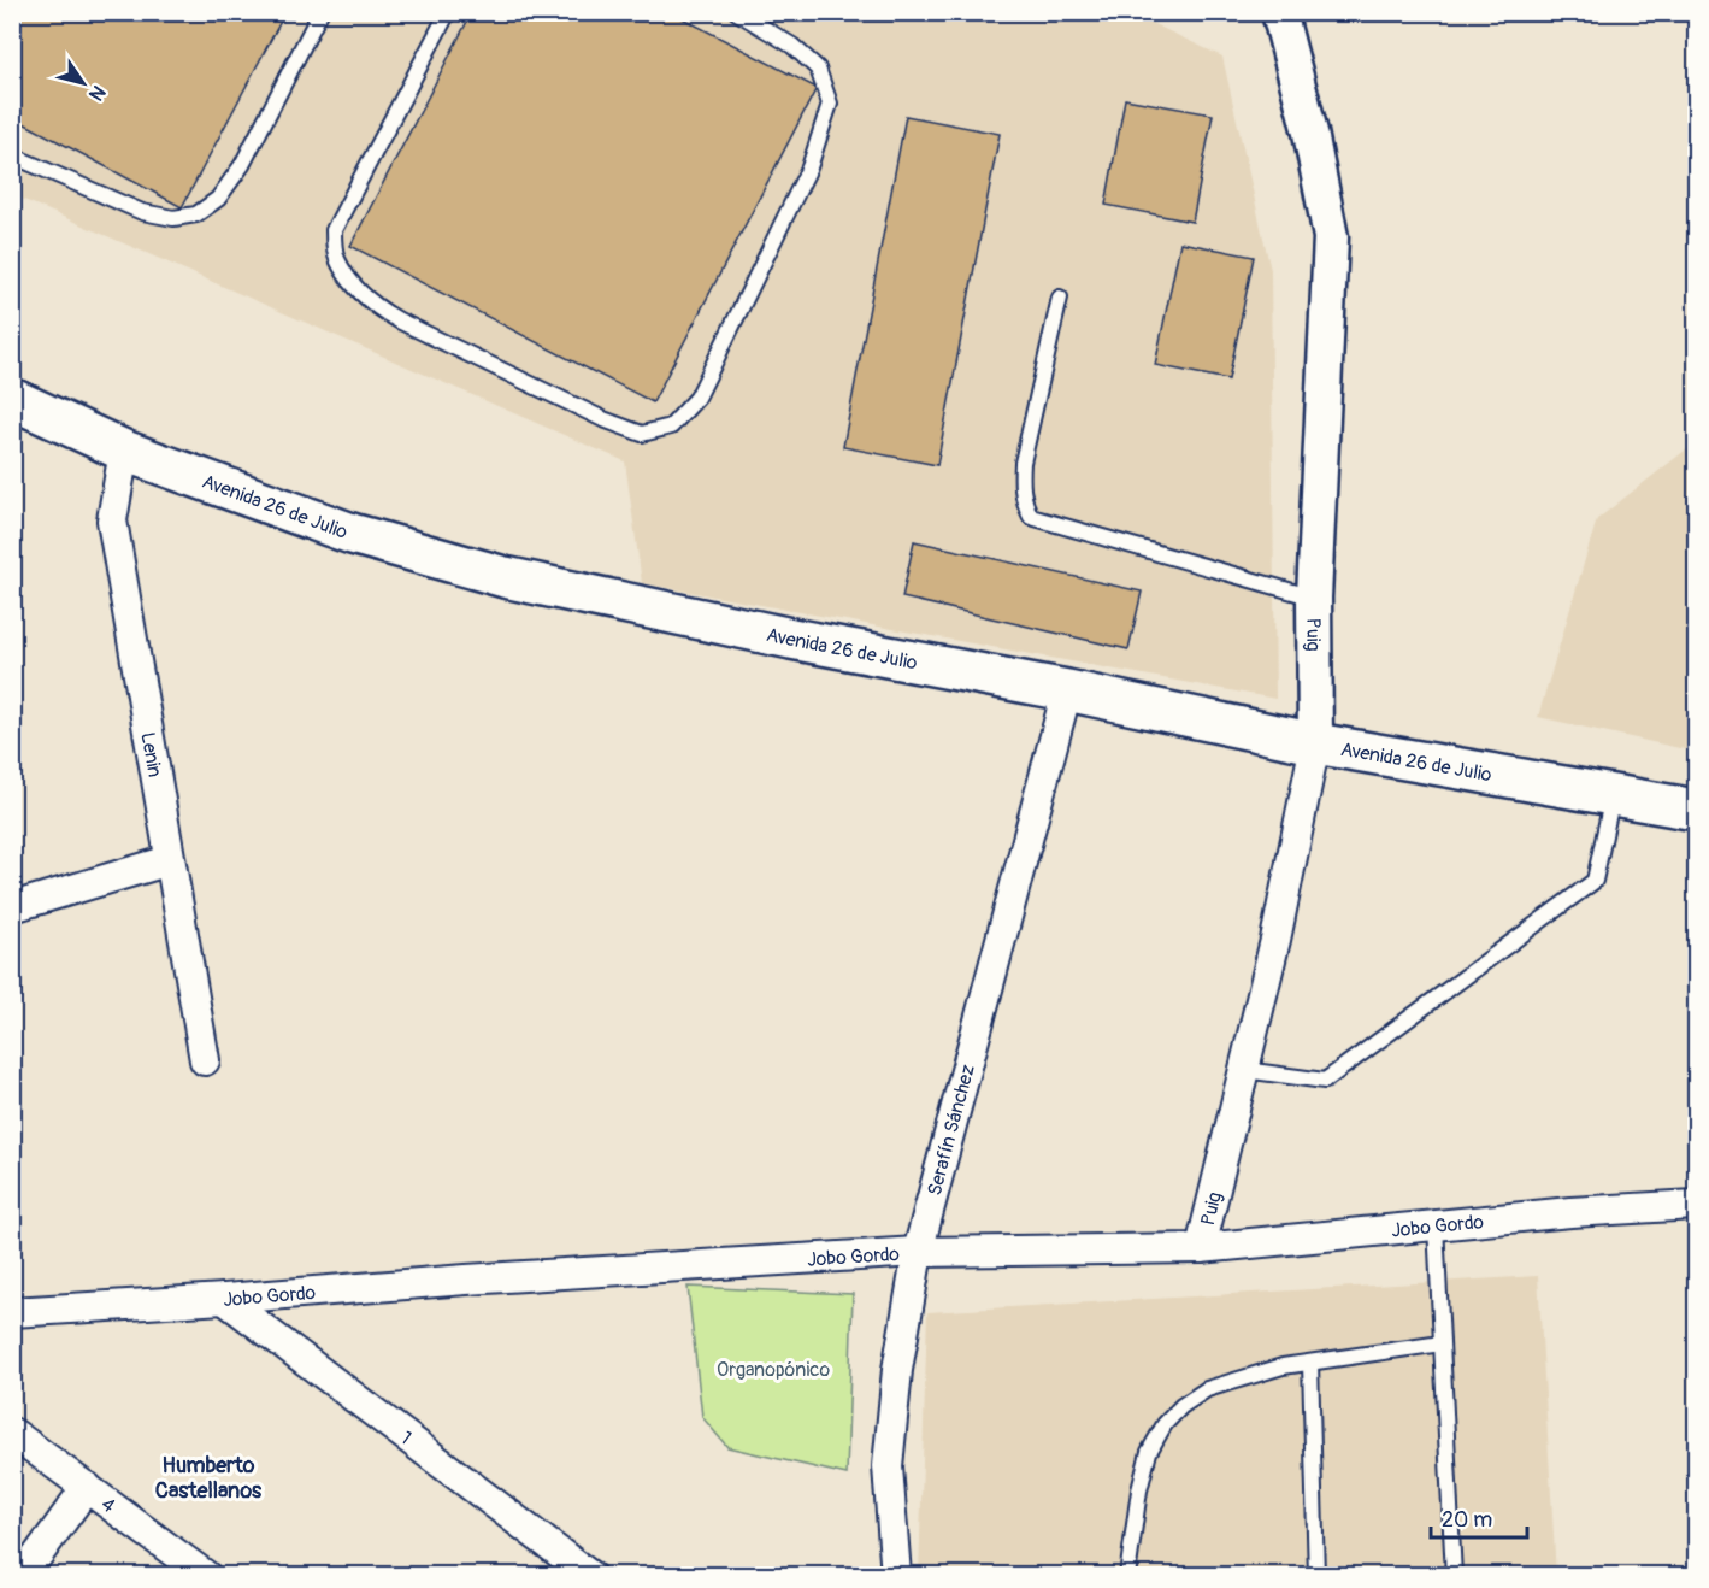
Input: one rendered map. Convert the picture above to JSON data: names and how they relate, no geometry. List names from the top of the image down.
{
  "streets": {
    "main road": ["Avenida 26 de Julio"],
    "street": [
      "Puig",
      "Lenin",
      "Serafín Sánchez",
      "Jobo Gordo",
      "1",
      "4"
    ]
  },
  "crossings": [
    ["Avenida 26 de Julio", "Puig"],
    ["Avenida 26 de Julio", "Lenin"],
    ["Avenida 26 de Julio", "Serafín Sánchez"],
    ["Puig", "Jobo Gordo"],
    ["Serafín Sánchez", "Jobo Gordo"],
    ["Jobo Gordo", "1"]
  ],
  "districts": ["Humberto Castellanos"],
  "parks": ["Organopónico"],
  "scale_bar": "20 m",
  "north": "bottom right"
}
